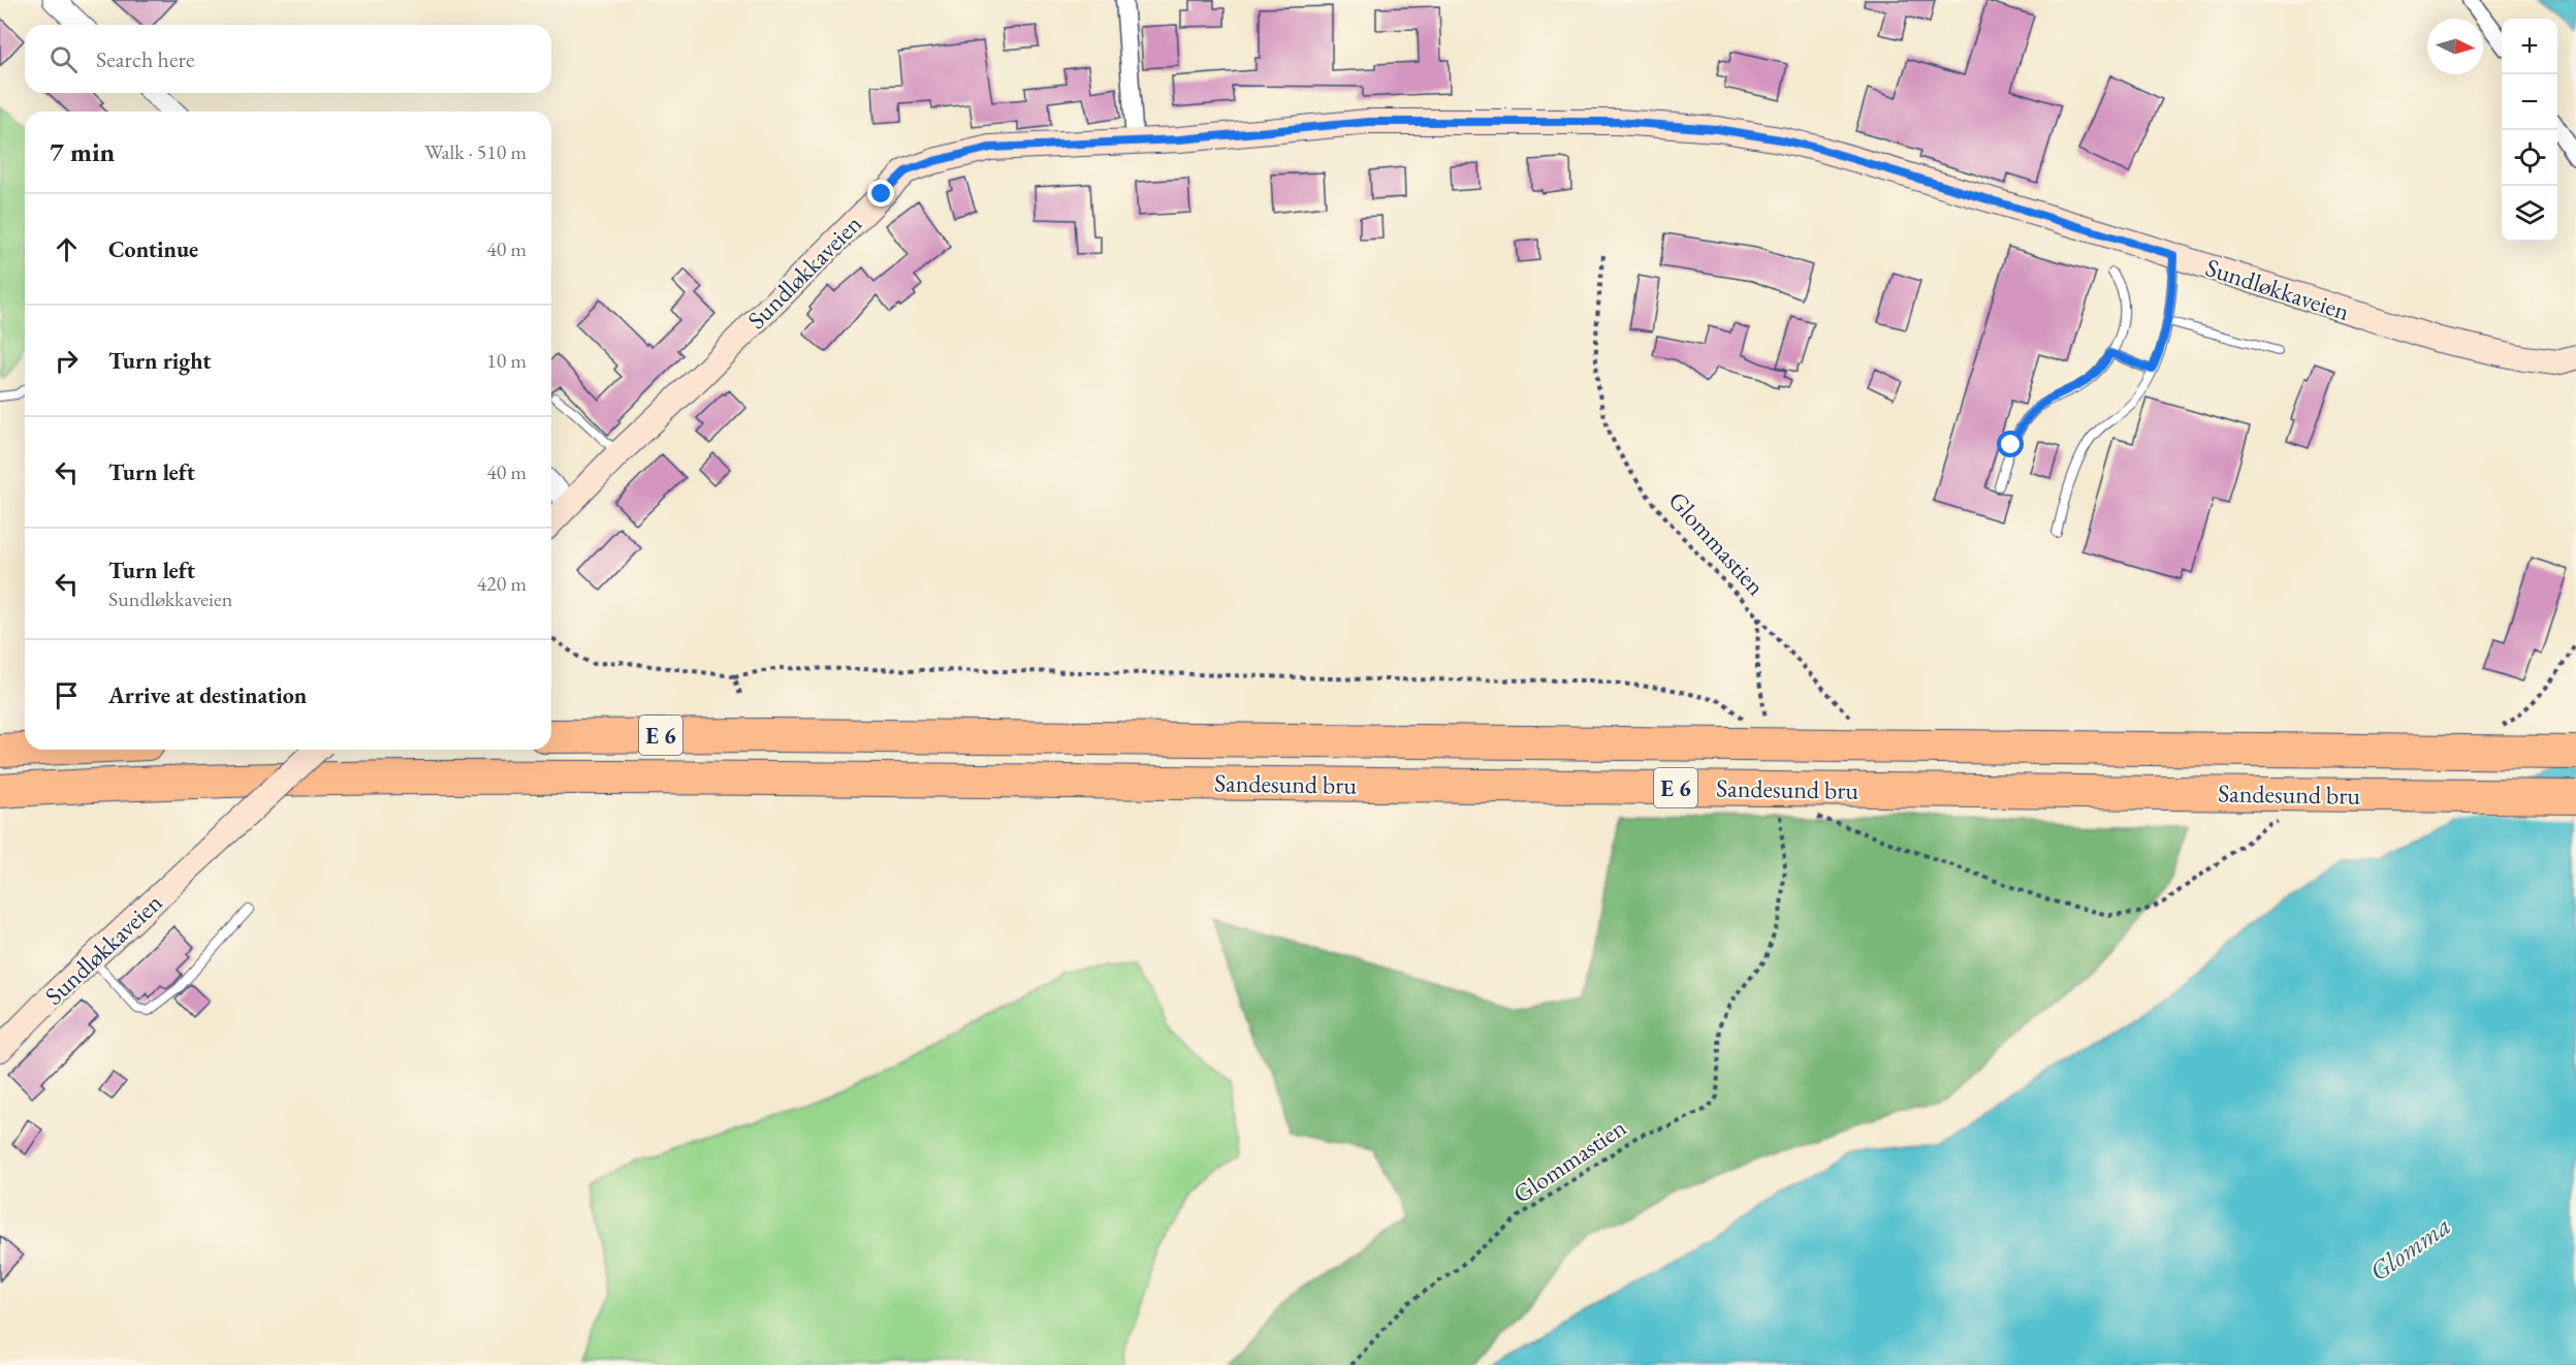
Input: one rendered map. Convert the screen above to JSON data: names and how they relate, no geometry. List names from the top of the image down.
{
  "streets": {
    "highway": ["E 6", "Sandesund bru"],
    "main road": ["Sundløkkaveien"],
    "path": ["Glommastien"]
  },
  "water": ["Glomma"],
  "north": "right",
  "page": {
    "map_buttons": ["+", "−"],
    "search": "Search here",
    "heading": ["7 min", "Walk · 510 m"],
    "list": [
      ["Continue", "40 m"],
      ["Turn right", "10 m"],
      ["Turn left", "40 m"],
      ["Turn left", "Sundløkkaveien", "420 m"],
      "Arrive at destination"
    ]
  }
}
